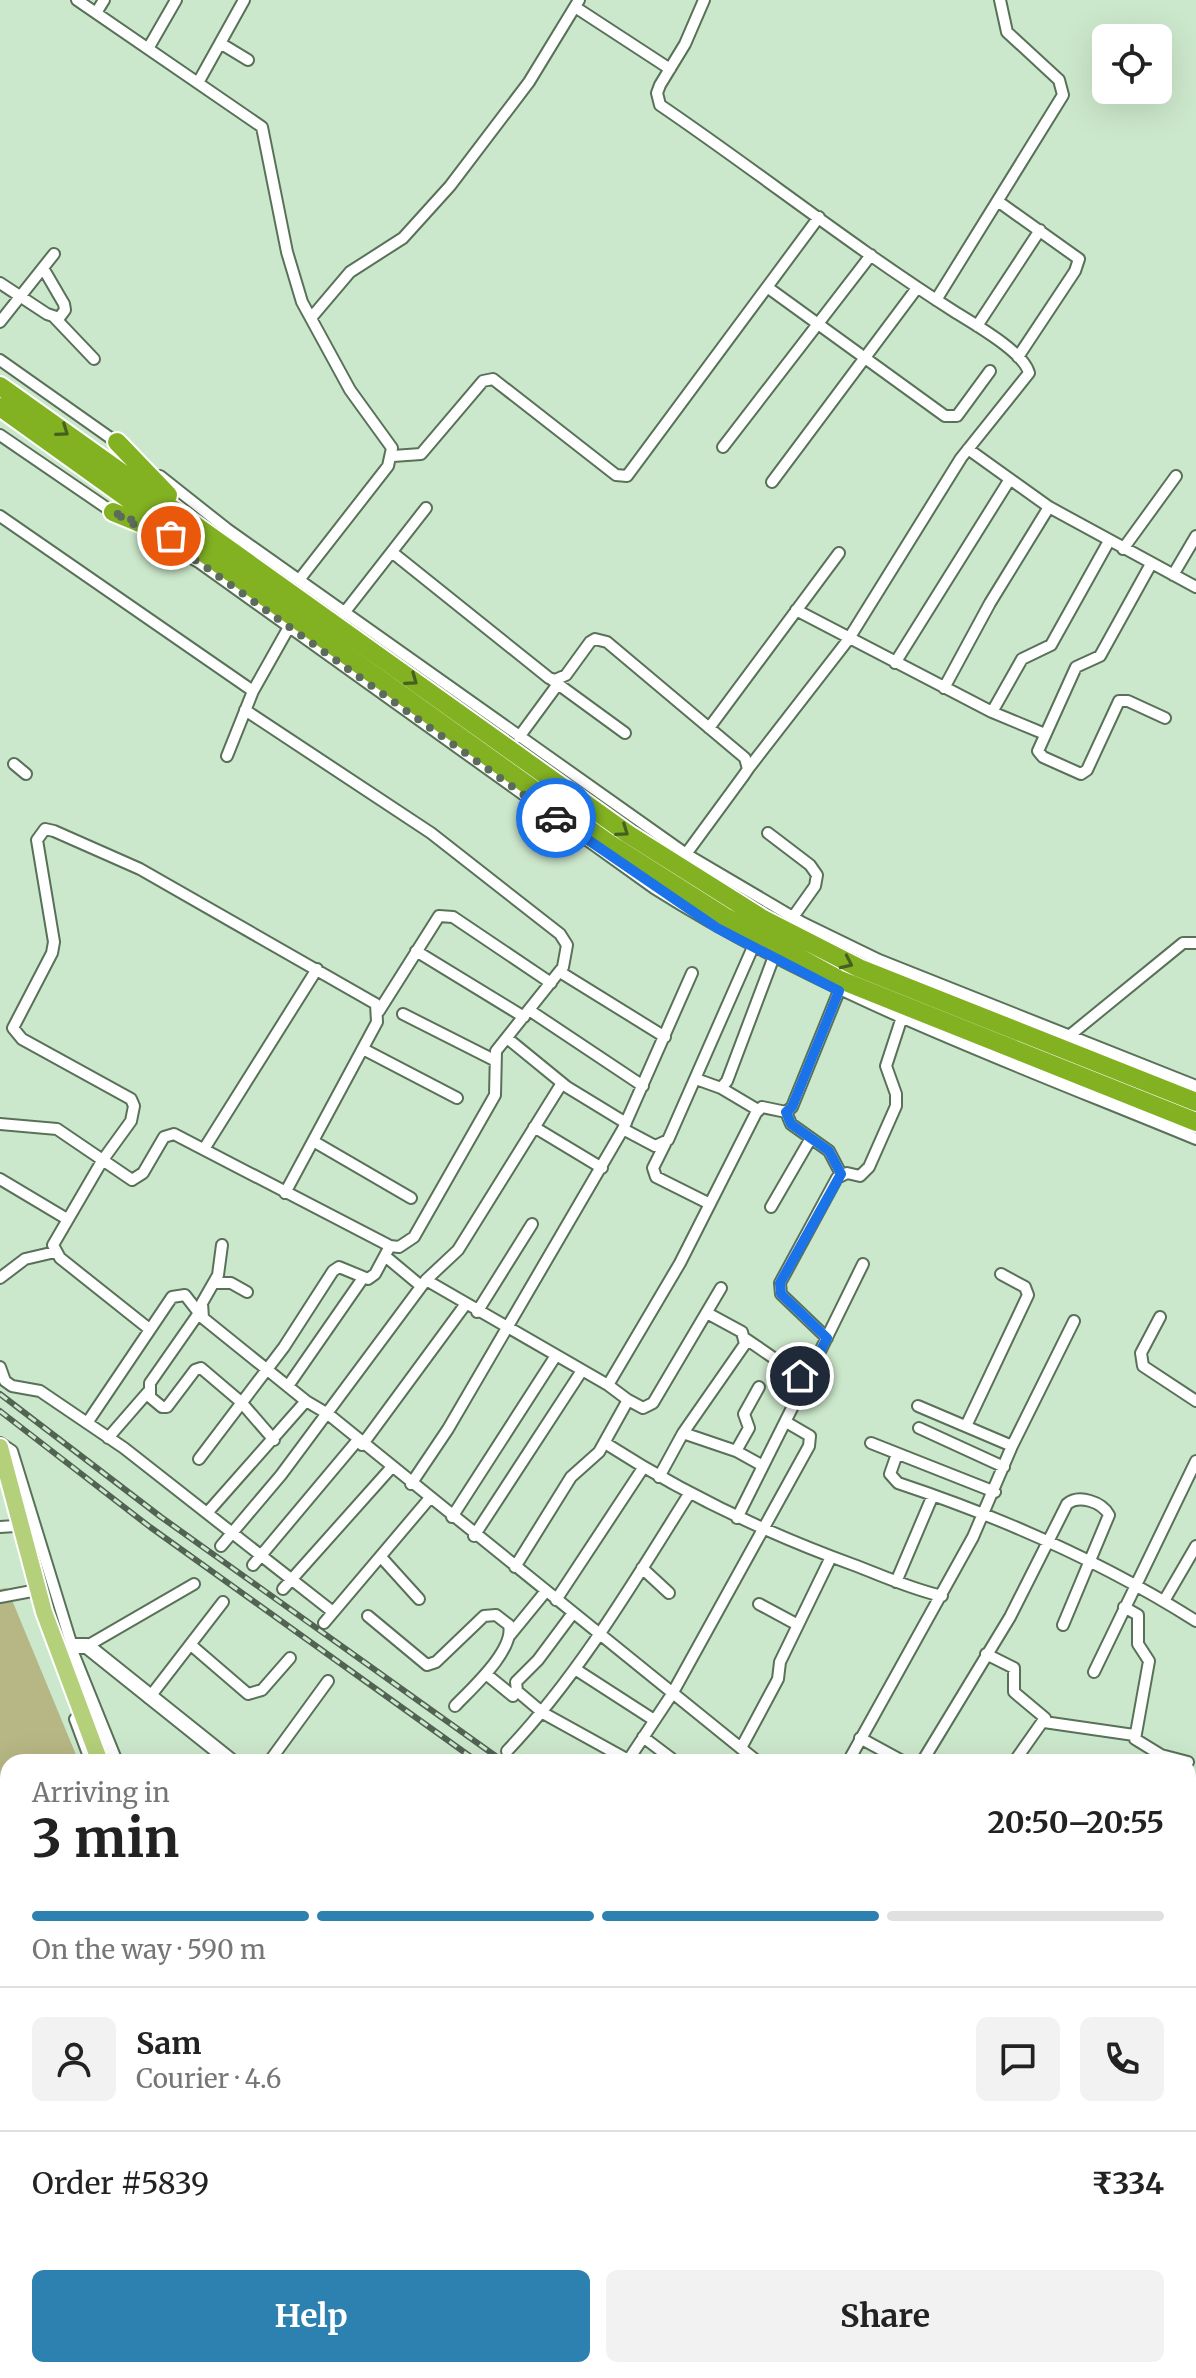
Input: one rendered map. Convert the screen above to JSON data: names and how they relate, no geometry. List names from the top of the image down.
{
  "page": {
    "heading": ["3 min", "Arriving in", "20:50–20:55"],
    "panel": [
      "Sam",
      "Courier · 4.6",
      "Order #5839",
      "₹334"
    ],
    "bar": "On the way · 590 m",
    "buttons": ["Help", "Share"]
  }
}
